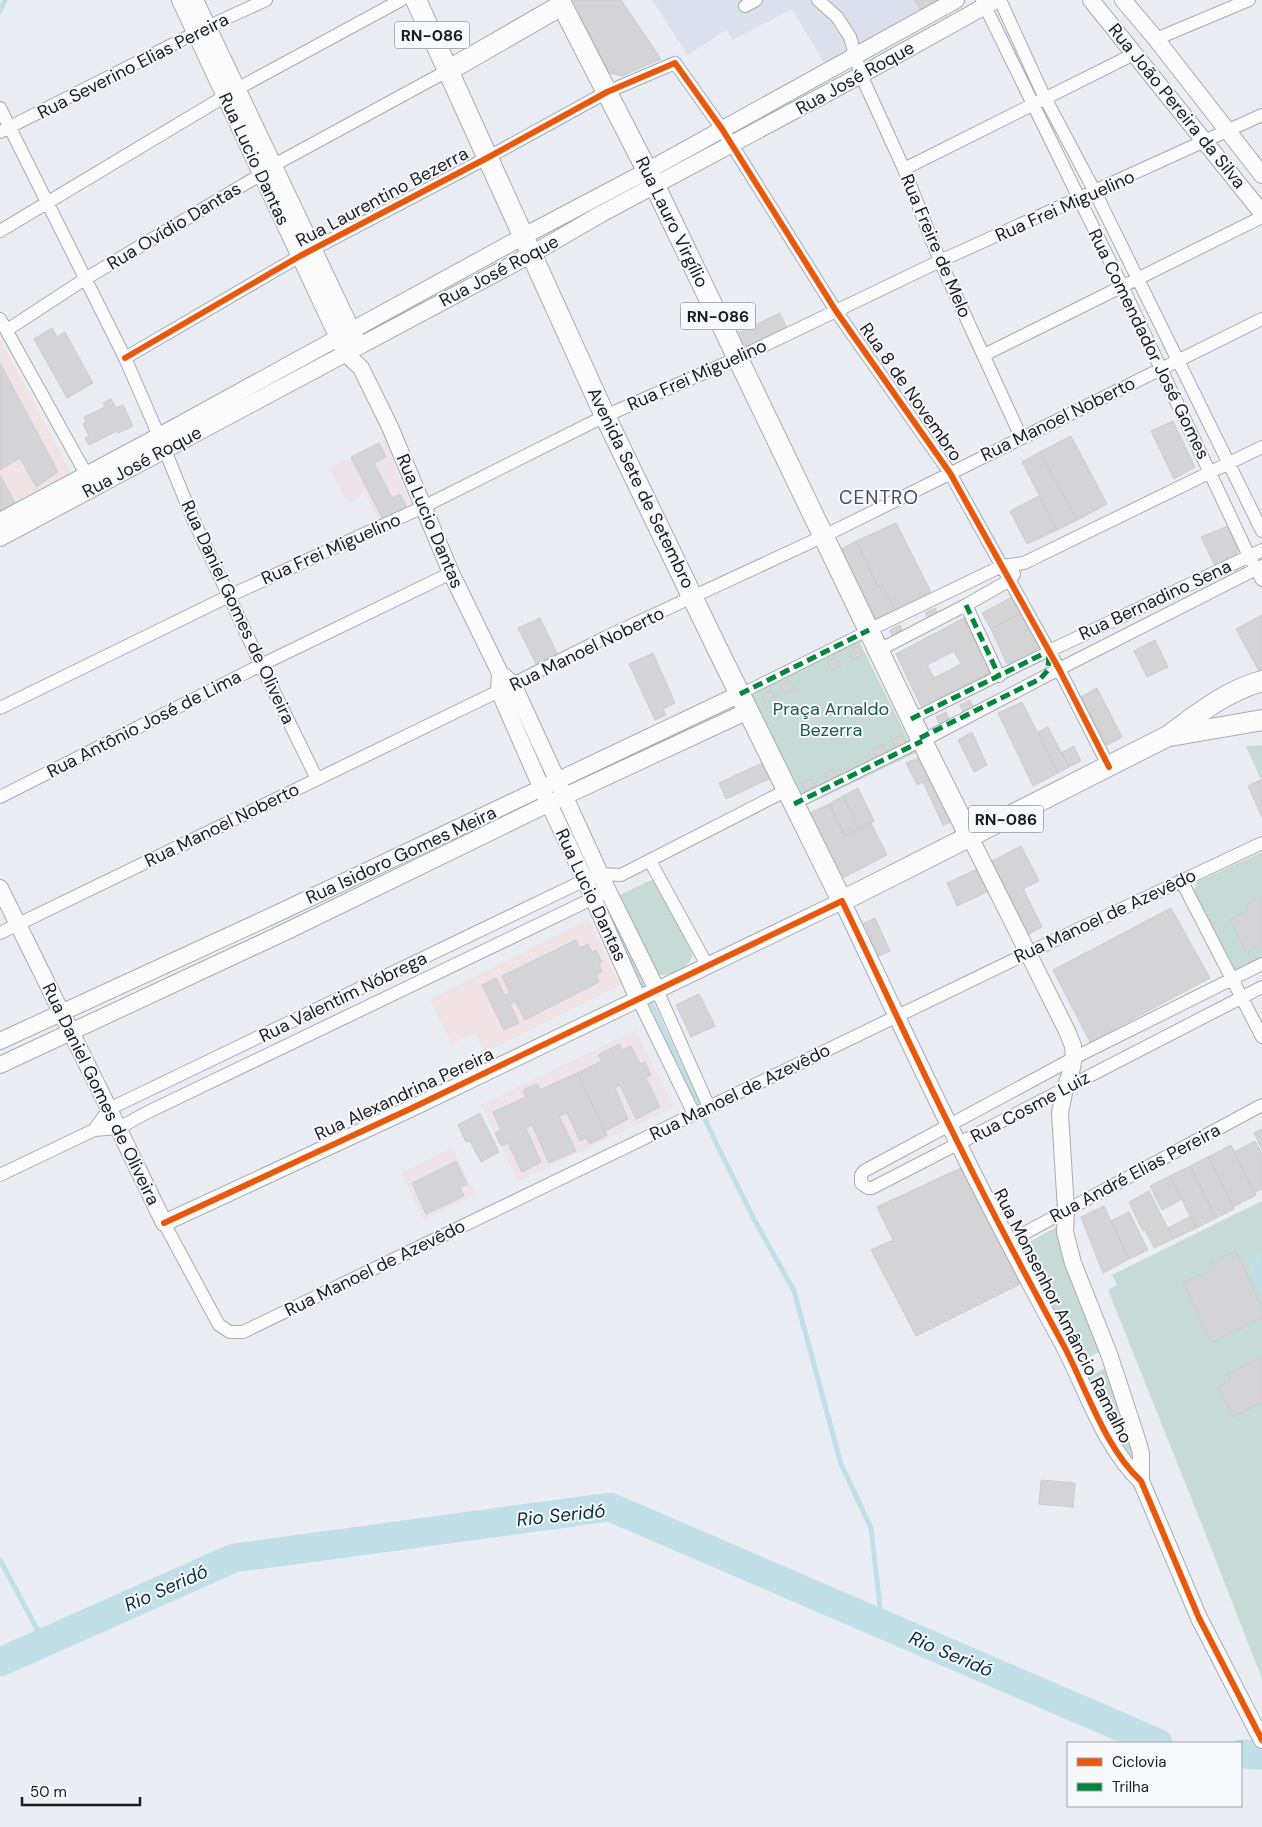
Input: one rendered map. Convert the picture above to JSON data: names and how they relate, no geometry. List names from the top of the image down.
{
  "streets": {
    "main road": ["RN-086", "Rua Lauro Virgílio", "Avenida Sete de Setembro"],
    "street": [
      "Rua Severino Elias Pereira",
      "Rua José Roque",
      "Rua João Pereira da Silva",
      "Rua Lucio Dantas",
      "Rua Laurentino Bezerra",
      "Rua Frei Miguelino",
      "Rua Ovídio Dantas",
      "Rua Freire de Melo",
      "Rua Comendador José Gomes",
      "Rua 8 de Novembro",
      "Rua Manoel Noberto",
      "Rua Bernadino Sena",
      "Rua Daniel Gomes de Oliveira",
      "Rua Antônio José de Lima",
      "Rua Isidoro Gomes Meira",
      "Rua Manoel de Azevêdo",
      "Rua Valentim Nóbrega",
      "Rua Alexandrina Pereira",
      "Rua Cosme Luiz",
      "Rua André Elias Pereira",
      "Rua Monsenhor Amâncio Ramalho"
    ]
  },
  "crossings": [
    ["RN-086", "Rua Lauro Virgílio"],
    ["RN-086", "Rua Ovídio Dantas"],
    ["RN-086", "Rua 8 de Novembro"],
    ["RN-086", "Avenida Sete de Setembro"],
    ["RN-086", "Rua Bernadino Sena"],
    ["RN-086", "Rua Alexandrina Pereira"],
    ["RN-086", "Rua Monsenhor Amâncio Ramalho"],
    ["Rua Severino Elias Pereira", "Rua Lucio Dantas"],
    ["Rua Severino Elias Pereira", "Rua Daniel Gomes de Oliveira"],
    ["Rua José Roque", "Rua Lucio Dantas"],
    ["Rua José Roque", "Rua Lauro Virgílio"],
    ["Rua José Roque", "Rua Freire de Melo"],
    ["Rua José Roque", "Rua Comendador José Gomes"],
    ["Rua José Roque", "Rua 8 de Novembro"],
    ["Rua José Roque", "Avenida Sete de Setembro"],
    ["Rua José Roque", "Rua Daniel Gomes de Oliveira"],
    ["Rua João Pereira da Silva", "Rua Frei Miguelino"],
    ["Rua Lucio Dantas", "Rua Laurentino Bezerra"],
    ["Rua Lucio Dantas", "Rua Frei Miguelino"],
    ["Rua Lucio Dantas", "Rua Ovídio Dantas"],
    ["Rua Lucio Dantas", "Rua Manoel Noberto"],
    ["Rua Lucio Dantas", "Rua Antônio José de Lima"],
    ["Rua Lucio Dantas", "Rua Isidoro Gomes Meira"],
    ["Rua Lucio Dantas", "Rua Manoel de Azevêdo"],
    ["Rua Lucio Dantas", "Rua Valentim Nóbrega"],
    ["Rua Lucio Dantas", "Rua Alexandrina Pereira"],
    ["Rua Laurentino Bezerra", "Rua Lauro Virgílio"],
    ["Rua Laurentino Bezerra", "Rua 8 de Novembro"],
    ["Rua Laurentino Bezerra", "Avenida Sete de Setembro"],
    ["Rua Laurentino Bezerra", "Rua Daniel Gomes de Oliveira"],
    ["Rua Frei Miguelino", "Rua Lauro Virgílio"],
    ["Rua Frei Miguelino", "Rua Freire de Melo"],
    ["Rua Frei Miguelino", "Rua Comendador José Gomes"],
    ["Rua Frei Miguelino", "Rua 8 de Novembro"],
    ["Rua Frei Miguelino", "Avenida Sete de Setembro"],
    ["Rua Frei Miguelino", "Rua Daniel Gomes de Oliveira"],
    ["Rua Lauro Virgílio", "Rua Manoel Noberto"],
    ["Rua Ovídio Dantas", "Avenida Sete de Setembro"],
    ["Rua Ovídio Dantas", "Rua Daniel Gomes de Oliveira"],
    ["Rua Freire de Melo", "Rua Manoel Noberto"],
    ["Rua Comendador José Gomes", "Rua Manoel Noberto"],
    ["Rua Comendador José Gomes", "Rua Bernadino Sena"],
    ["Rua 8 de Novembro", "Rua Manoel Noberto"],
    ["Rua 8 de Novembro", "Rua Bernadino Sena"],
    ["Rua Manoel Noberto", "Avenida Sete de Setembro"],
    ["Rua Manoel Noberto", "Rua Daniel Gomes de Oliveira"],
    ["Avenida Sete de Setembro", "Rua Isidoro Gomes Meira"],
    ["Avenida Sete de Setembro", "Rua Alexandrina Pereira"],
    ["Avenida Sete de Setembro", "Rua Monsenhor Amâncio Ramalho"],
    ["Rua Daniel Gomes de Oliveira", "Rua Antônio José de Lima"],
    ["Rua Daniel Gomes de Oliveira", "Rua Isidoro Gomes Meira"],
    ["Rua Daniel Gomes de Oliveira", "Rua Manoel de Azevêdo"],
    ["Rua Daniel Gomes de Oliveira", "Rua Valentim Nóbrega"],
    ["Rua Daniel Gomes de Oliveira", "Rua Alexandrina Pereira"],
    ["Rua Manoel de Azevêdo", "Rua Monsenhor Amâncio Ramalho"],
    ["Rua Alexandrina Pereira", "Rua Monsenhor Amâncio Ramalho"],
    ["Rua Cosme Luiz", "Rua Monsenhor Amâncio Ramalho"],
    ["Rua André Elias Pereira", "Rua Monsenhor Amâncio Ramalho"]
  ],
  "districts": ["CENTRO"],
  "water": ["Rio Seridó"],
  "parks": ["Praça Arnaldo Bezerra"],
  "legend": ["Ciclovia", "Trilha"],
  "scale_bar": "50 m"
}
